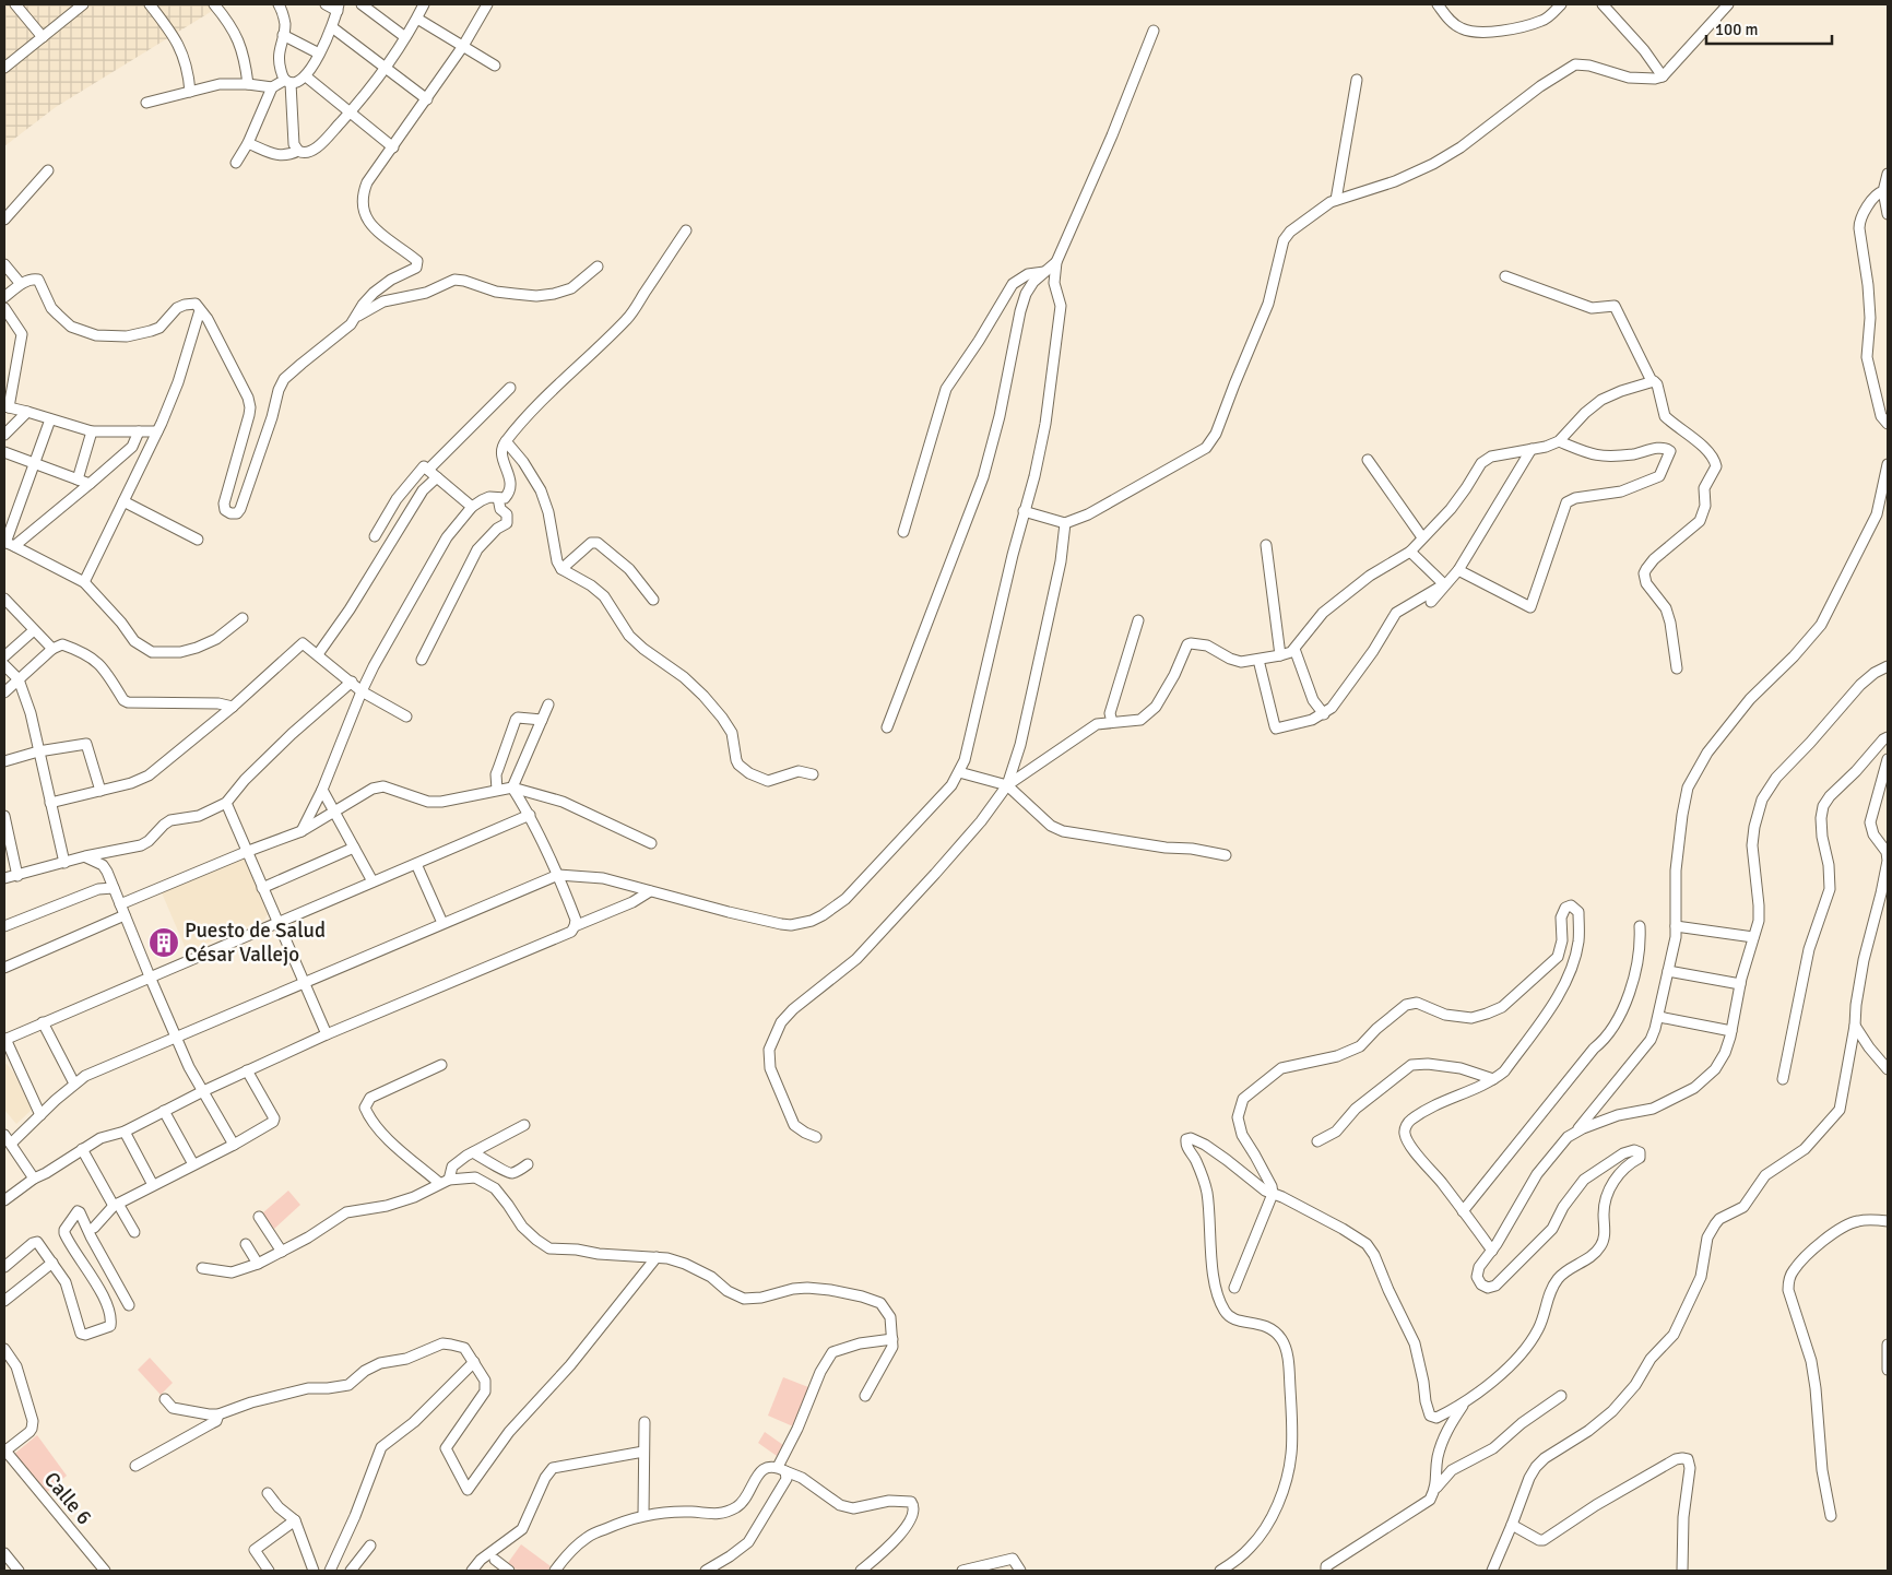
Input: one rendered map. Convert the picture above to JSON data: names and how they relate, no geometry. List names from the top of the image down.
{
  "streets": {
    "street": ["Calle 6"]
  },
  "places": {
    "building": ["Puesto de Salud César Vallejo"]
  },
  "scale_bar": "100 m"
}
